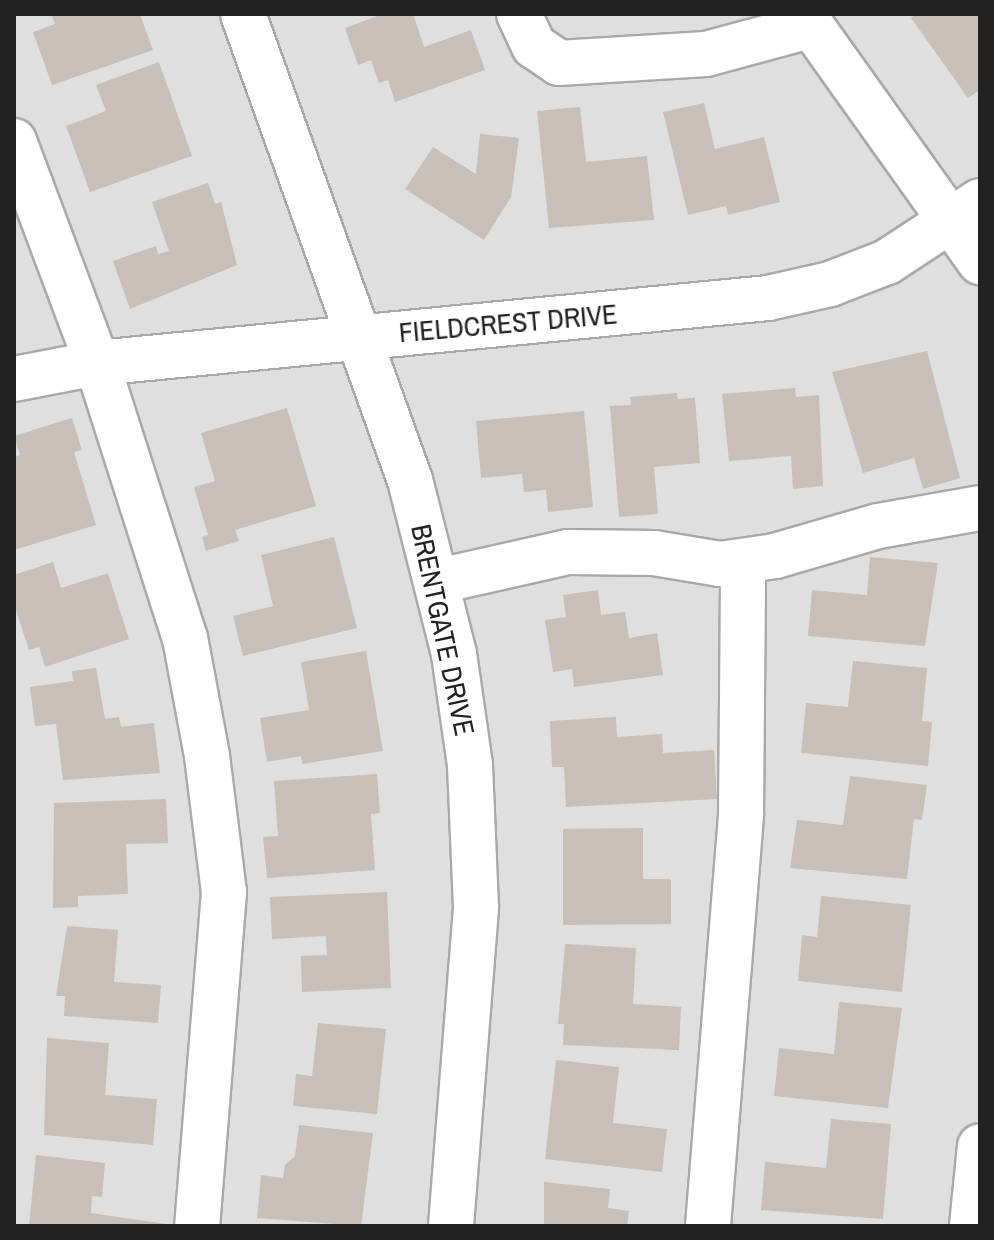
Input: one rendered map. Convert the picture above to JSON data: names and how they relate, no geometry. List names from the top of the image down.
{
  "streets": {
    "street": ["FIELDCREST DRIVE", "BRENTGATE DRIVE"]
  },
  "crossings": [
    ["FIELDCREST DRIVE", "BRENTGATE DRIVE"]
  ]
}
